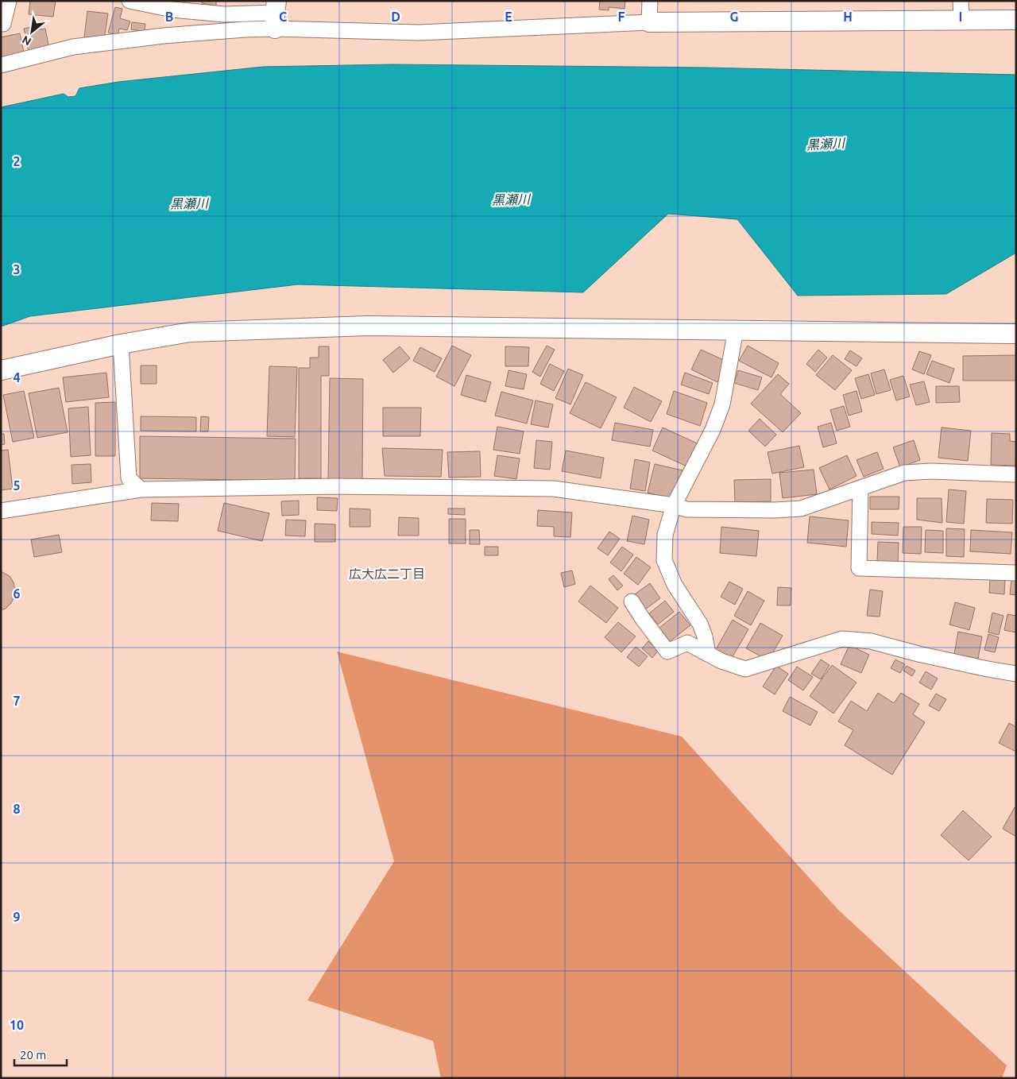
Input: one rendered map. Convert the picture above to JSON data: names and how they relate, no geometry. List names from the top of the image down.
{
  "districts": ["広大広二丁目"],
  "water": ["黒瀬川"],
  "scale_bar": "20 m",
  "north": "bottom left",
  "grid": {
    "columns": [
      "B",
      "C",
      "D",
      "E",
      "F",
      "G",
      "H",
      "I"
    ],
    "rows": [
      "2",
      "3",
      "4",
      "5",
      "6",
      "7",
      "8",
      "9",
      "10"
    ]
  }
}
